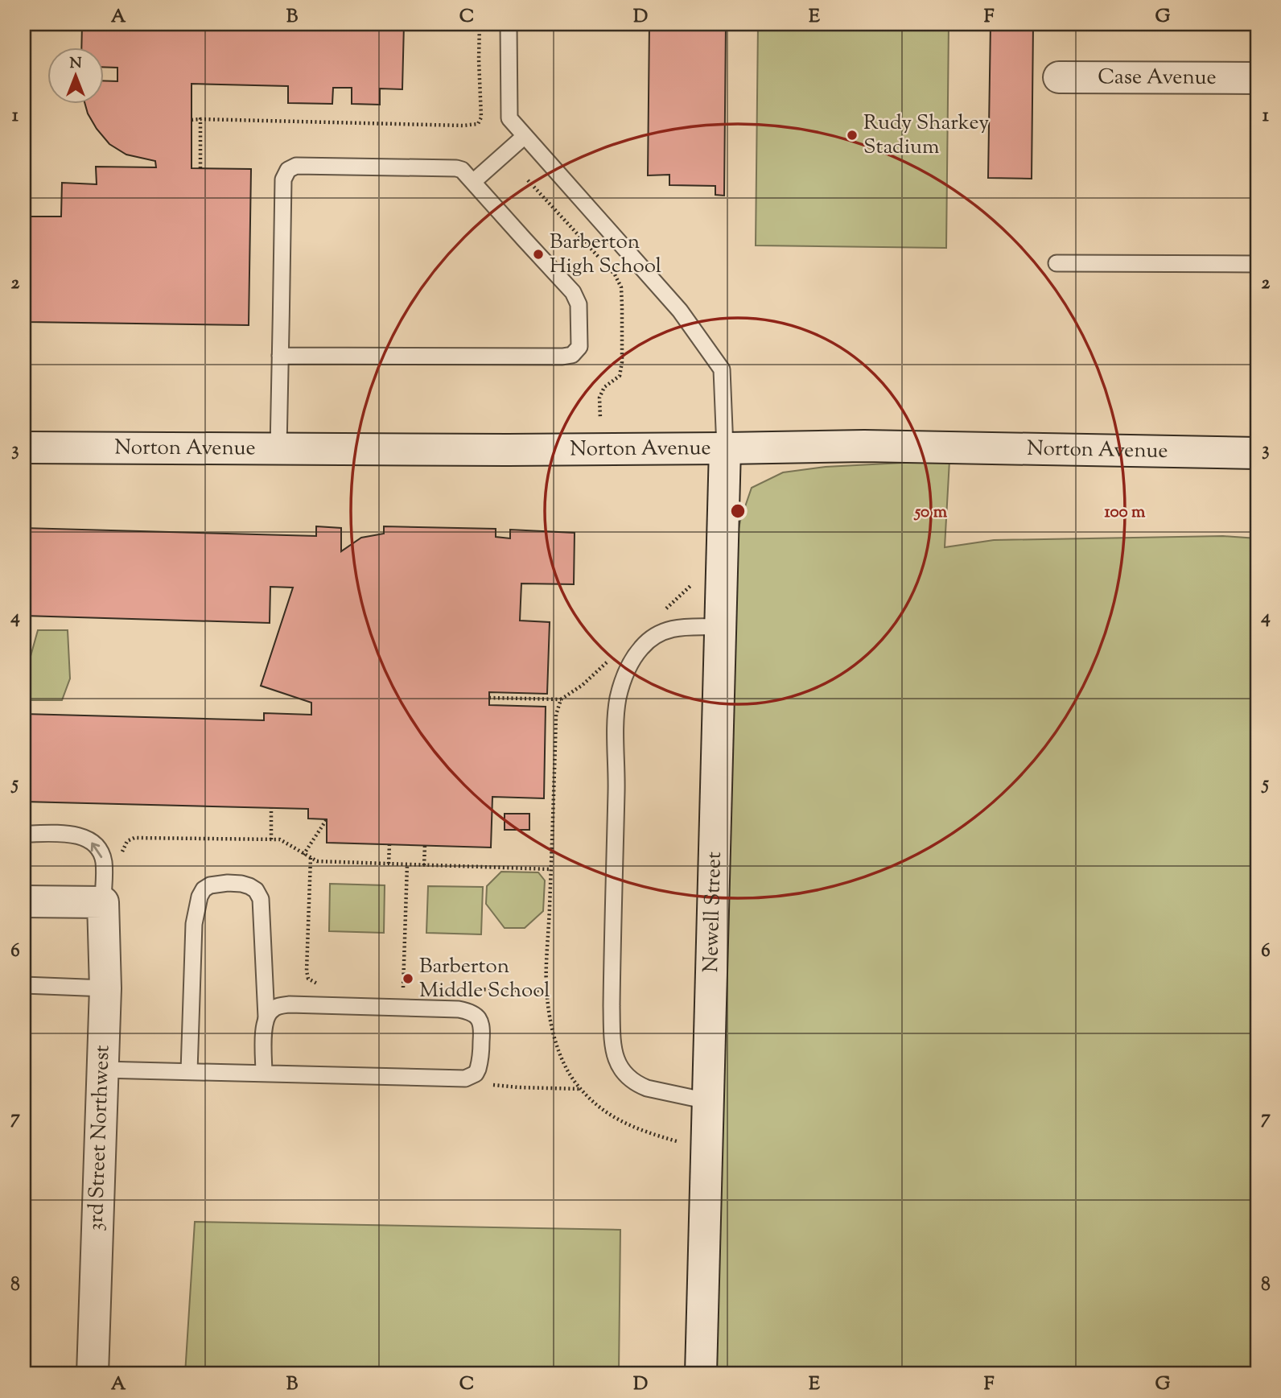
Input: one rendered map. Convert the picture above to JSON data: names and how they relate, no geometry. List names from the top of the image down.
{
  "streets": {
    "street": [
      "Case Avenue",
      "Norton Avenue",
      "Newell Street",
      "3rd Street Northwest"
    ]
  },
  "crossings": [
    ["Norton Avenue", "Newell Street"]
  ],
  "places": ["Rudy Sharkey Stadium", "Barberton High School", "Barberton Middle School"],
  "north": "top",
  "grid": {
    "columns": [
      "A",
      "B",
      "C",
      "D",
      "E",
      "F",
      "G"
    ],
    "rows": [
      "1",
      "2",
      "3",
      "4",
      "5",
      "6",
      "7",
      "8"
    ]
  },
  "rings": ["50 m", "100 m"]
}
